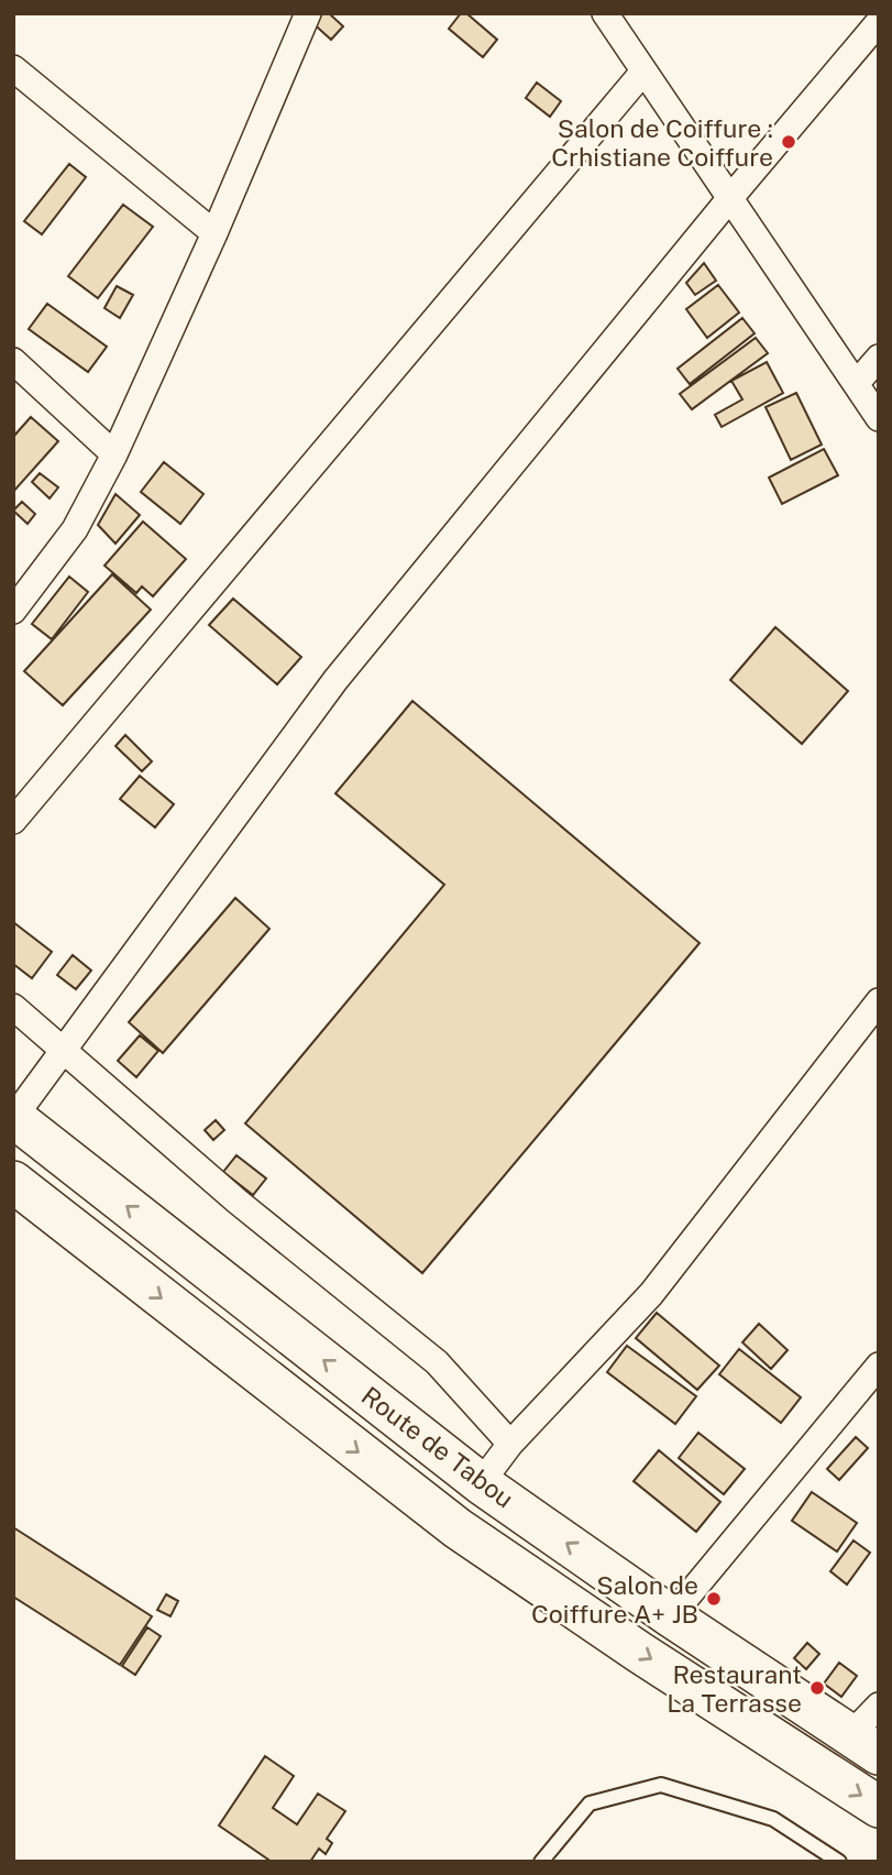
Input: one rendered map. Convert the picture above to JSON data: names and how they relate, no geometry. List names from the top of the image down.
{
  "streets": {
    "main road": ["Route de Tabou"]
  },
  "places": ["Salon de Coiffure : Crhistiane Coiffure", "Salon de Coiffure A+ JB", "Restaurant La Terrasse"]
}
